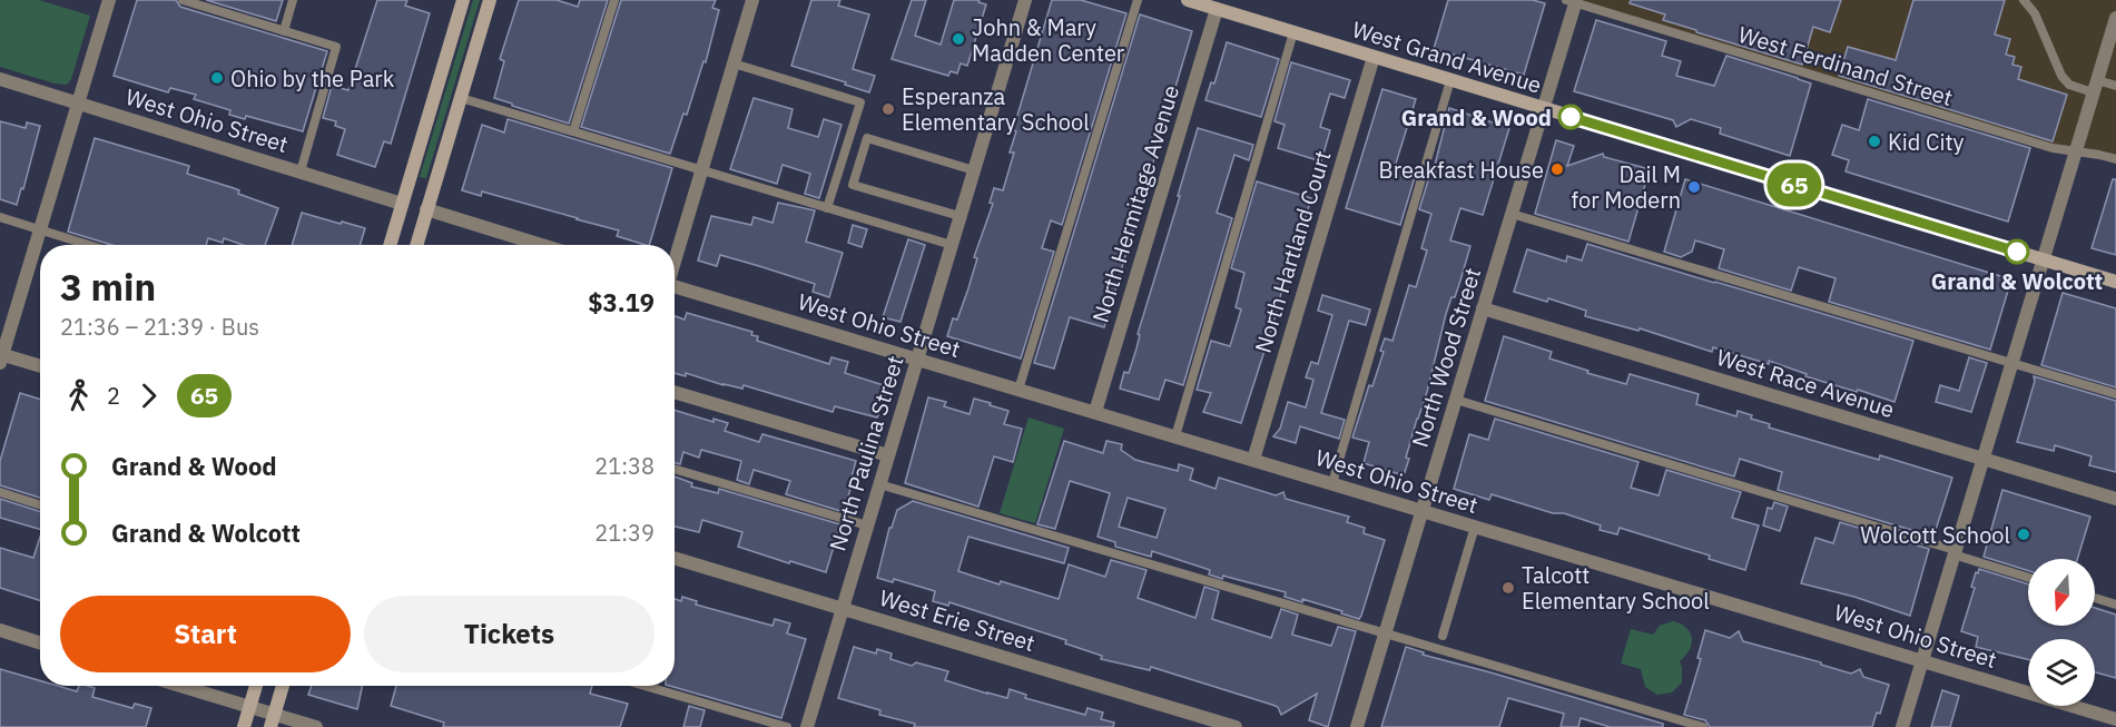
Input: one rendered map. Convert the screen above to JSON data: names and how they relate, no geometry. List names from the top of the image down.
{
  "streets": {
    "main road": ["West Grand Avenue"],
    "street": [
      "West Ohio Street",
      "North Hermitage Avenue",
      "North Hartland Court",
      "North Wood Street",
      "West Race Avenue",
      "North Paulina Street",
      "West Erie Street"
    ],
    "lane": ["West Ferdinand Street"]
  },
  "crossings": [
    ["West Grand Avenue", "North Hermitage Avenue"],
    ["West Grand Avenue", "North Hartland Court"],
    ["West Grand Avenue", "North Wood Street"],
    ["West Ferdinand Street", "North Wood Street"],
    ["West Ohio Street", "North Hermitage Avenue"],
    ["West Ohio Street", "North Hartland Court"],
    ["West Ohio Street", "North Wood Street"],
    ["West Ohio Street", "North Paulina Street"],
    ["North Wood Street", "West Race Avenue"],
    ["North Paulina Street", "West Erie Street"]
  ],
  "places": [
    "John & Mary Madden Center",
    "Ohio by the Park",
    "Esperanza Elementary School",
    "Grand & Wood",
    "Kid City",
    "Breakfast House",
    "Dail M for Modern",
    "Grand & Wolcott",
    "Wolcott School",
    "Talcott Elementary School"
  ],
  "lines": ["bus line 65"],
  "north": "bottom",
  "page": {
    "on_map": "65",
    "heading": ["3 min", "21:36 – 21:39 · Bus", "$3.19"],
    "legs": ["2", "65"],
    "list": [
      {
        "name": "Grand & Wood",
        "value": "21:38"
      },
      {
        "name": "Grand & Wolcott",
        "value": "21:39"
      }
    ],
    "buttons": ["Start", "Tickets"]
  }
}
